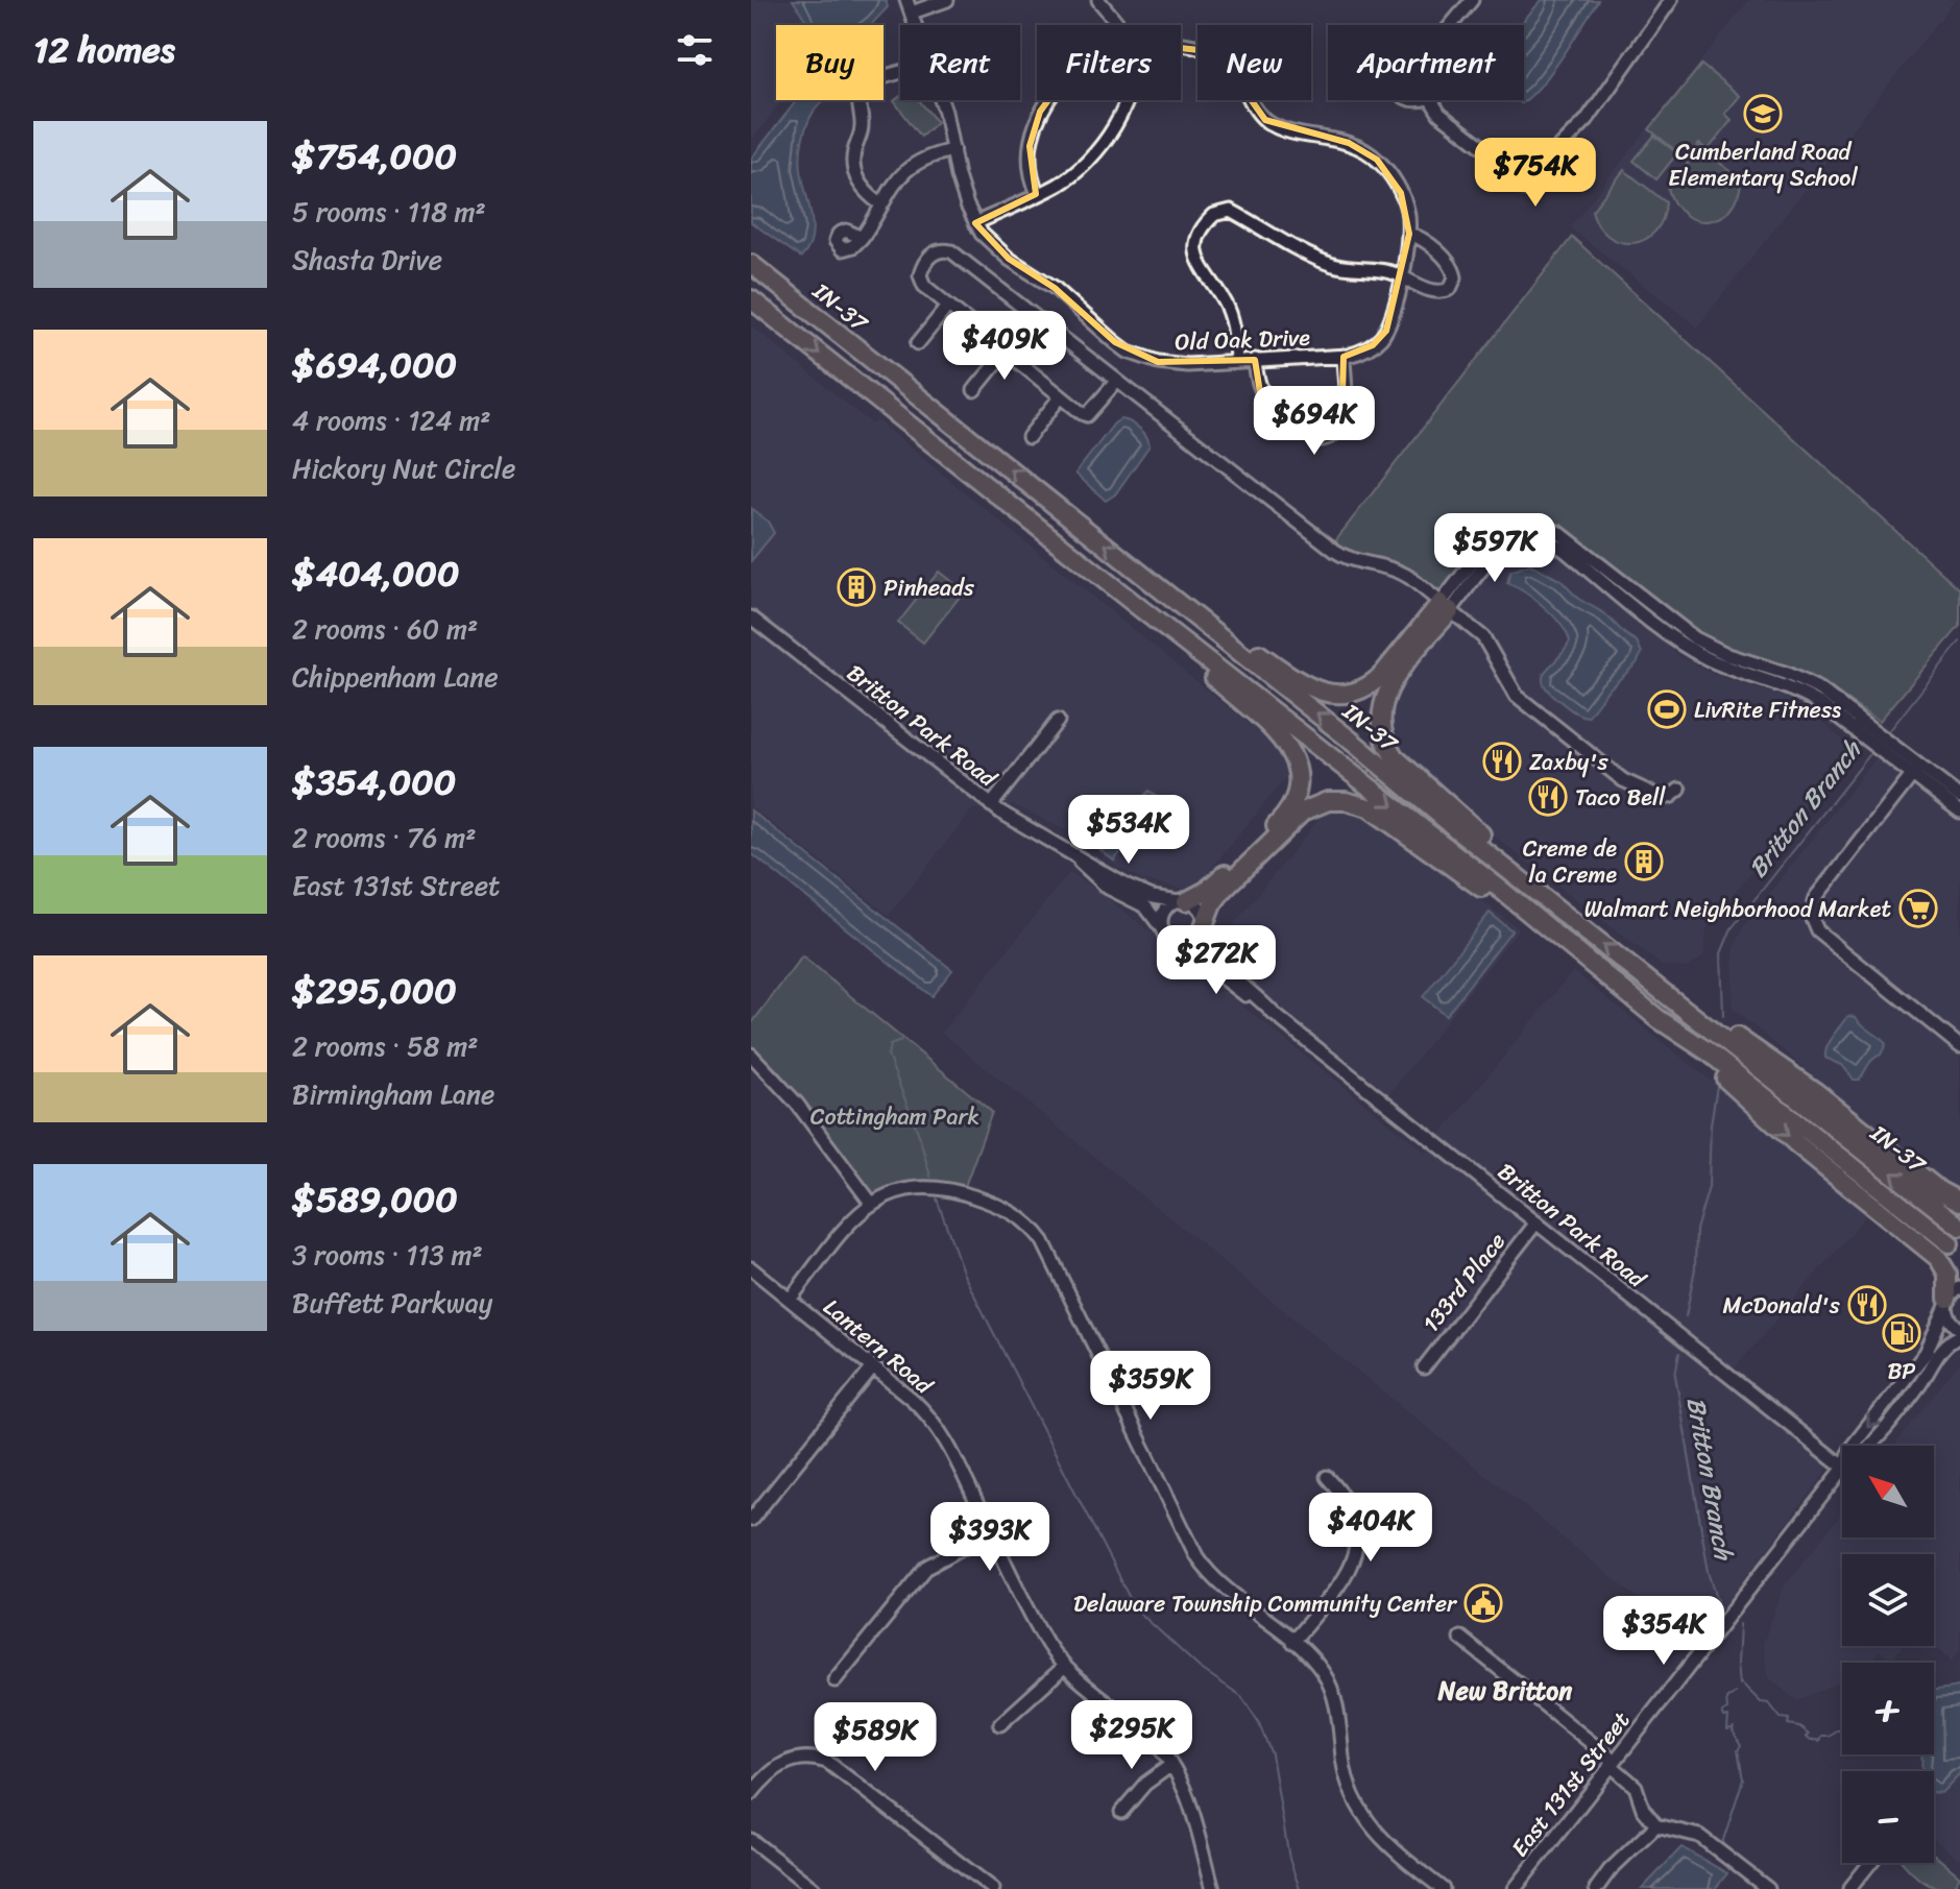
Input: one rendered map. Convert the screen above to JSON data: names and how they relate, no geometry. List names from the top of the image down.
{
  "streets": {
    "highway": ["IN-37"],
    "street": [
      "Old Oak Drive",
      "Britton Park Road",
      "133rd Place",
      "Lantern Road",
      "East 131st Street"
    ]
  },
  "crossings": [
    ["Britton Park Road", "133rd Place"]
  ],
  "districts": ["New Britton"],
  "water": ["Britton Branch"],
  "parks": ["Cottingham Park"],
  "places": {
    "school or university": ["Cumberland Road Elementary School"],
    "building": ["Pinheads", "Creme de la Creme"],
    "sports": ["LivRite Fitness"],
    "restaurant": ["Zaxby's", "Taco Bell", "McDonald's"],
    "supermarket": ["Walmart Neighborhood Market"],
    "fuel station": ["BP"],
    "public building": ["Delaware Township Community Center"]
  },
  "north": "top left",
  "page": {
    "heading": "12 homes",
    "chip": [
      "Buy",
      "Rent",
      "Filters",
      "New",
      "Apartment"
    ],
    "list": [
      {
        "name": "$754,000",
        "note": "5 rooms · 118 m² · Shasta Drive"
      },
      {
        "name": "$694,000",
        "note": "4 rooms · 124 m² · Hickory Nut Circle"
      },
      {
        "name": "$404,000",
        "note": "2 rooms · 60 m² · Chippenham Lane"
      },
      {
        "name": "$354,000",
        "note": "2 rooms · 76 m² · East 131st Street"
      },
      {
        "name": "$295,000",
        "note": "2 rooms · 58 m² · Birmingham Lane"
      },
      {
        "name": "$589,000",
        "note": "3 rooms · 113 m² · Buffett Parkway"
      }
    ],
    "price": [
      "$754K",
      "$409K",
      "$694K",
      "$597K",
      "$534K",
      "$272K",
      "$359K",
      "$404K",
      "$393K",
      "$354K",
      "$295K",
      "$589K"
    ],
    "map_buttons": ["+", "−"]
  }
}
